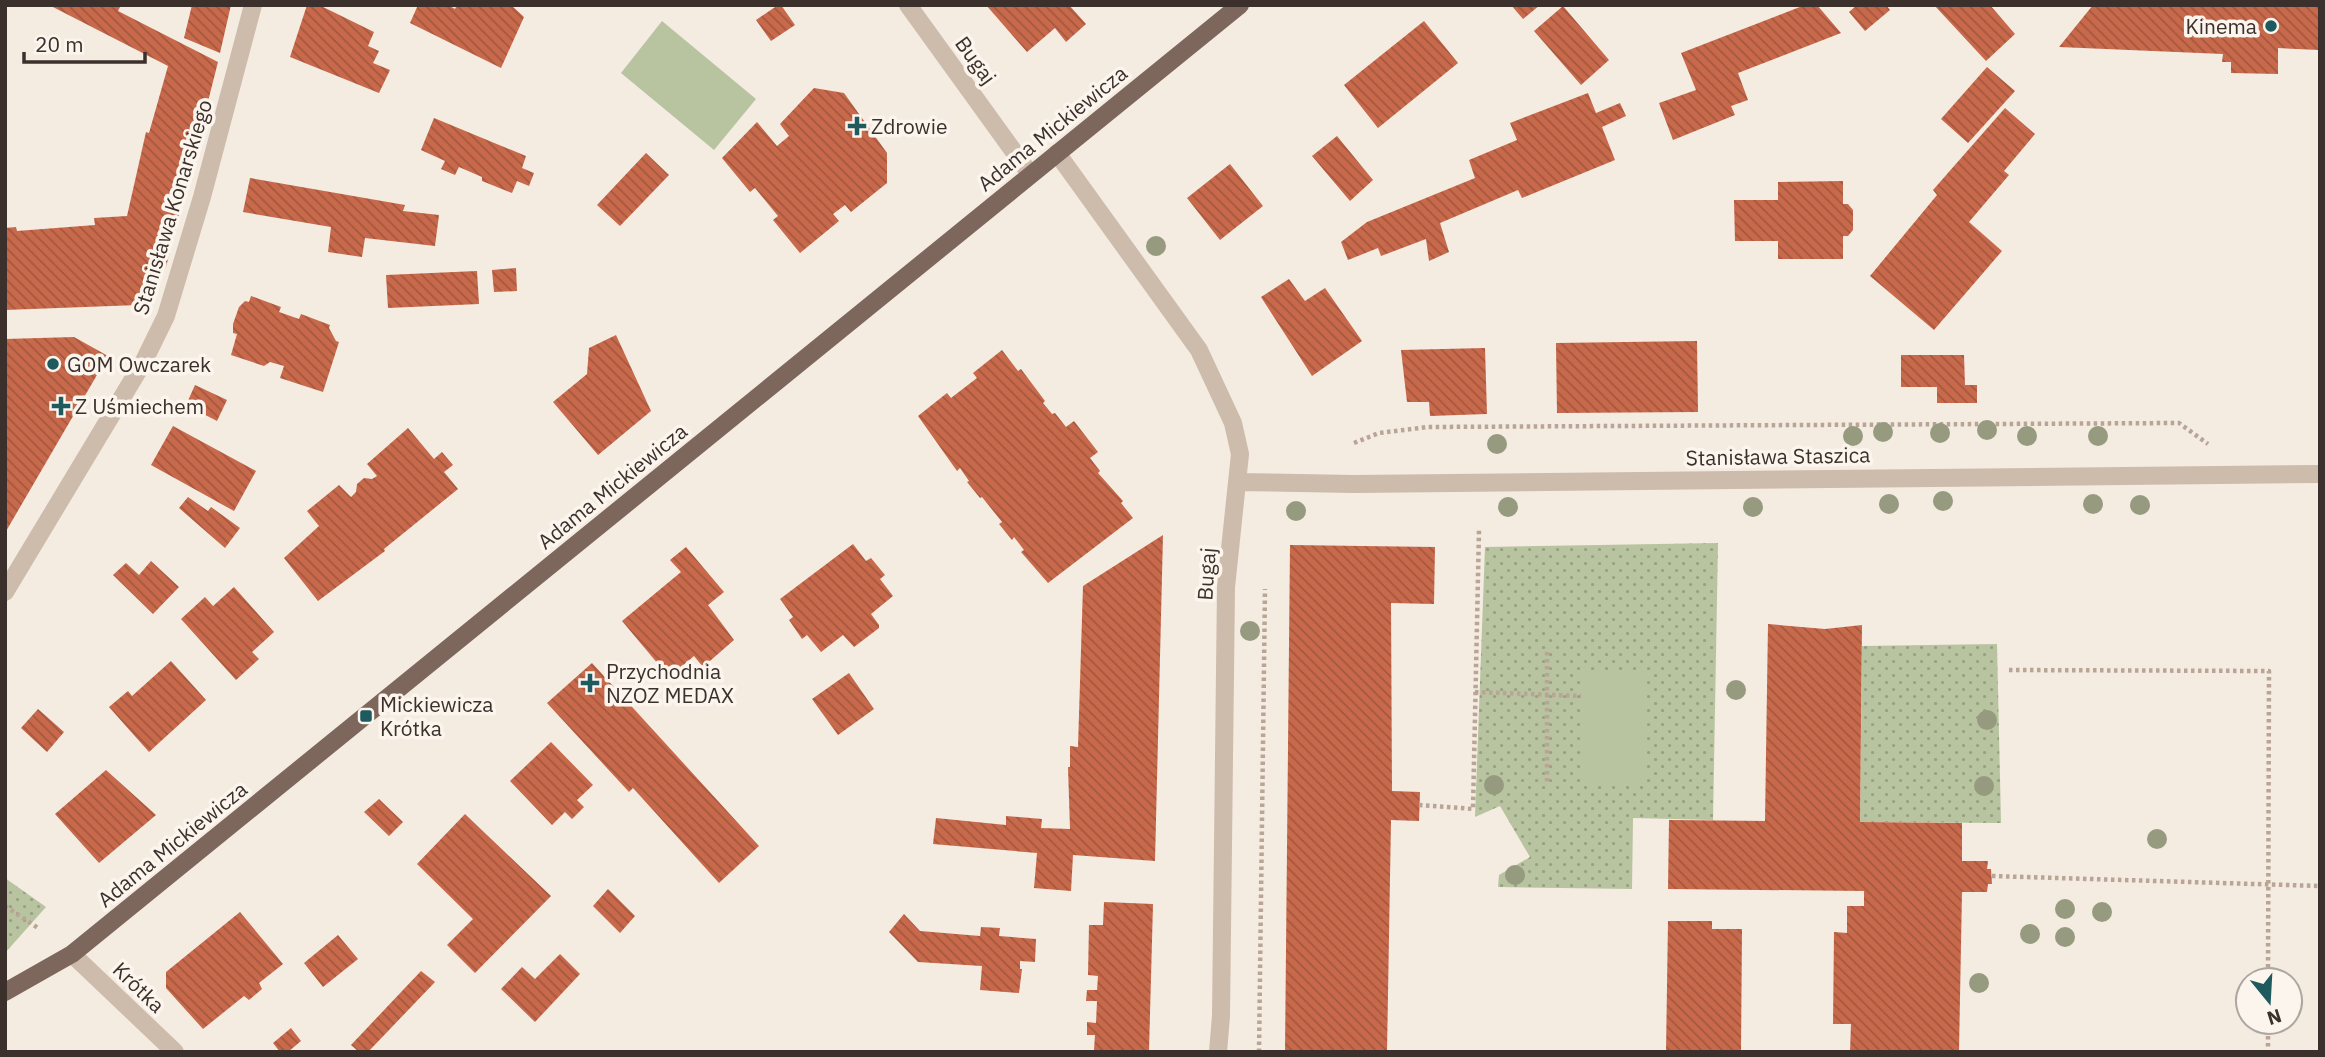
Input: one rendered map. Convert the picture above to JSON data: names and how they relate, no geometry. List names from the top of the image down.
{
  "streets": {
    "main road": ["Adama Mickiewicza"],
    "street": [
      "Bugaj",
      "Stanisława Konarskiego",
      "Stanisława Staszica",
      "Krótka"
    ]
  },
  "crossings": [
    ["Bugaj", "Adama Mickiewicza"],
    ["Bugaj", "Stanisława Staszica"],
    ["Adama Mickiewicza", "Krótka"]
  ],
  "places": {
    "other": ["Kinema", "GOM Owczarek"],
    "health": ["Zdrowie", "Z Uśmiechem", "Przychodnia NZOZ MEDAX"],
    "transit": ["Mickiewicza Krótka"]
  },
  "scale_bar": "20 m",
  "north": "bottom"
}
